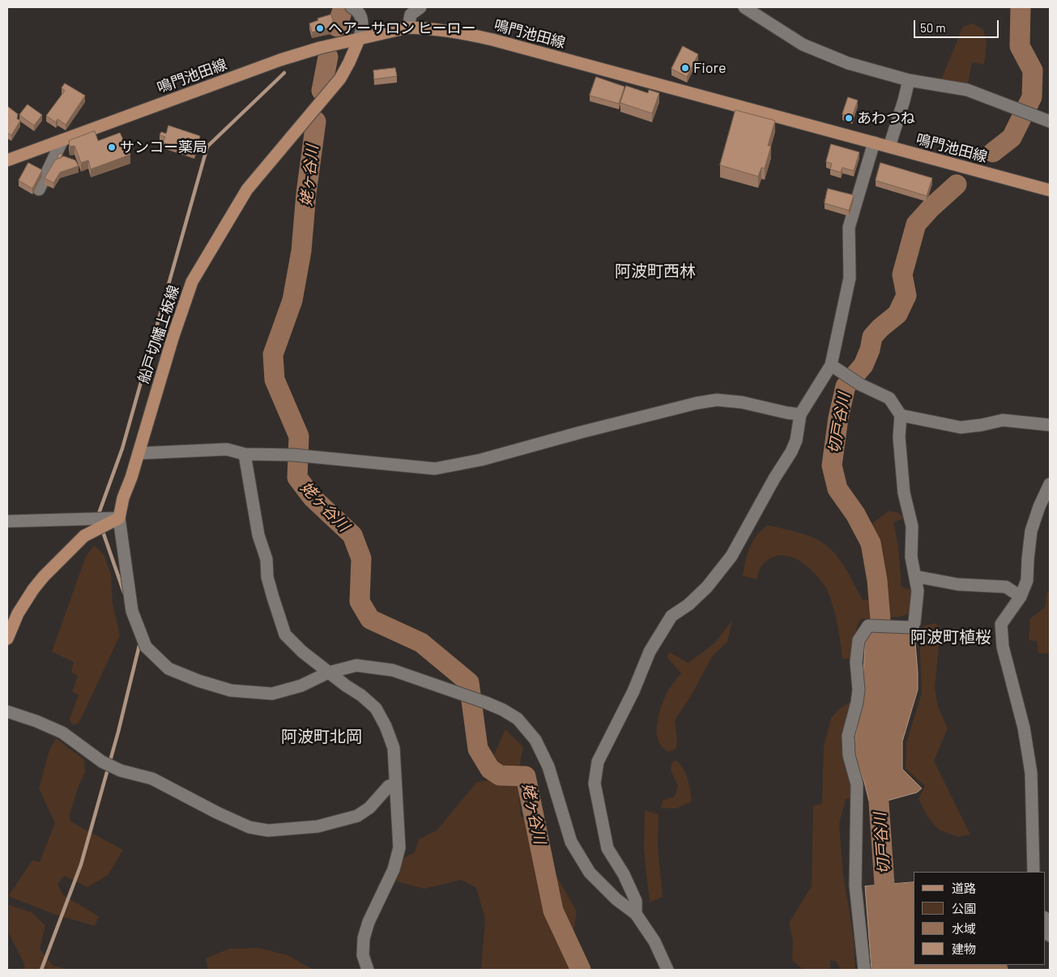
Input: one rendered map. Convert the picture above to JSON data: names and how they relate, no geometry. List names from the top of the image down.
{
  "streets": {
    "main road": ["鳴門池田線", "船戸切幡上板線"]
  },
  "crossings": [
    ["鳴門池田線", "船戸切幡上板線"]
  ],
  "districts": ["阿波町西林", "阿波町植桜", "阿波町北岡"],
  "water": ["姥ヶ谷川", "切戸谷川"],
  "places": [
    "ヘアーサロン ヒーロー",
    "Fiore",
    "あわつね",
    "サンコー薬局"
  ],
  "legend": [
    "道路",
    "公園",
    "水域",
    "建物"
  ],
  "scale_bar": "50 m"
}
